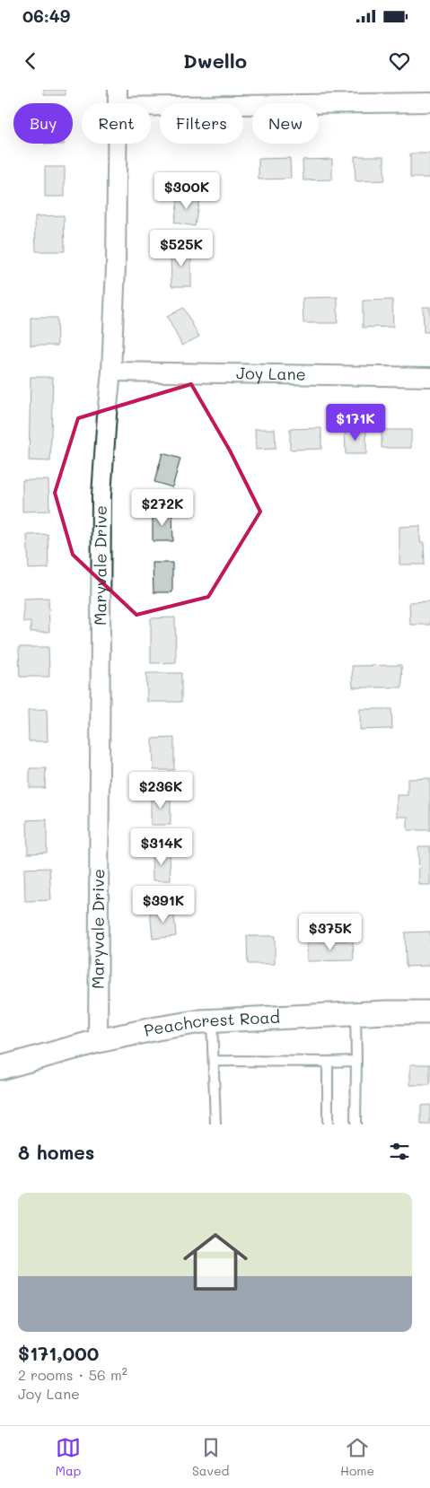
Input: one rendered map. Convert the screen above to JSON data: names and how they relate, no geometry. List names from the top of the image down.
{
  "streets": {
    "street": ["Joy Lane", "Maryvale Drive", "Peachcrest Road"]
  },
  "crossings": [
    ["Joy Lane", "Maryvale Drive"],
    ["Maryvale Drive", "Peachcrest Road"]
  ],
  "page": {
    "status": "06:49",
    "header": "Dwello",
    "chip": [
      "Buy",
      "Rent",
      "Filters",
      "New"
    ],
    "price": [
      "$300K",
      "$525K",
      "$171K",
      "$272K",
      "$236K",
      "$314K",
      "$391K",
      "$375K"
    ],
    "heading": "8 homes",
    "list": [
      {
        "name": "$171,000",
        "note": "2 rooms · 56 m² · Joy Lane"
      }
    ],
    "tabs": ["Map", "Saved", "Home"]
  }
}
